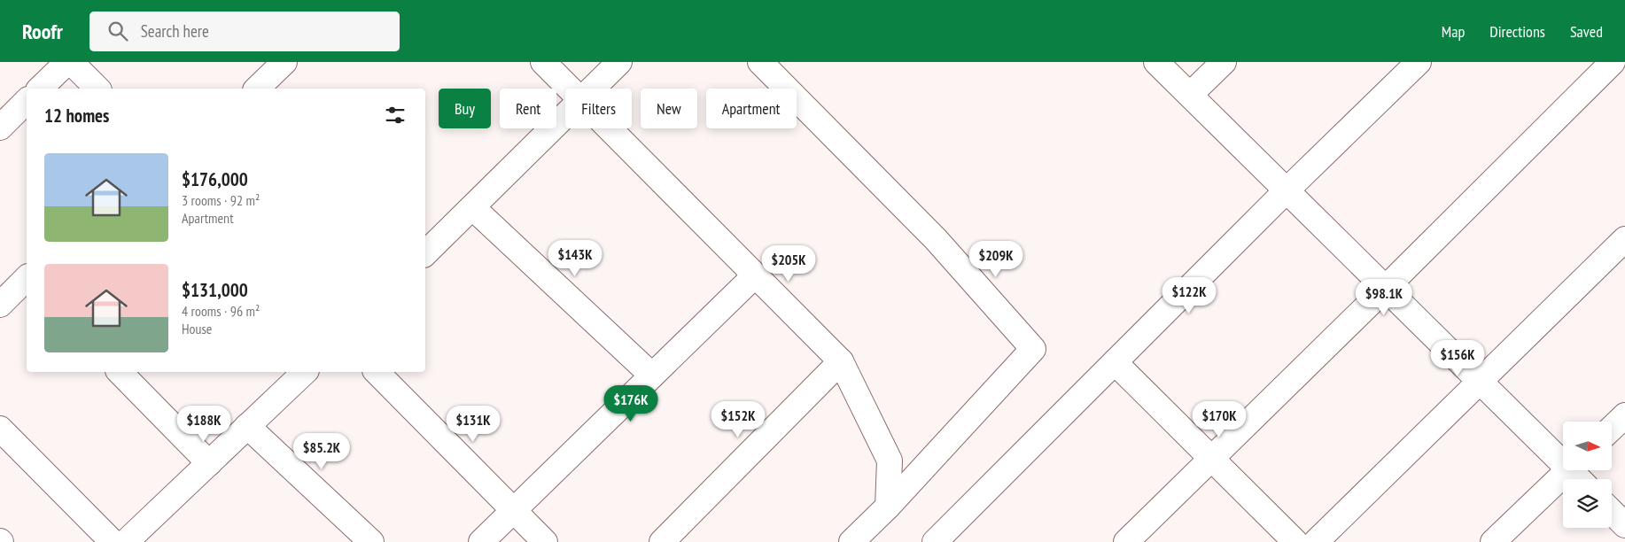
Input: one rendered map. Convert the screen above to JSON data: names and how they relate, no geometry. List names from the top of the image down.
{
  "north": "right",
  "page": {
    "header": "Roofr",
    "search": "Search here",
    "nav": ["Map", "Directions", "Saved"],
    "chip": [
      "Buy",
      "Rent",
      "Filters",
      "New",
      "Apartment"
    ],
    "heading": "12 homes",
    "list": [
      {
        "name": "$176,000",
        "note": "3 rooms · 92 m² · Apartment"
      },
      {
        "name": "$131,000",
        "note": "4 rooms · 96 m² · House"
      }
    ],
    "price": [
      "$143K",
      "$209K",
      "$205K",
      "$122K",
      "$98.1K",
      "$156K",
      "$176K",
      "$152K",
      "$170K",
      "$188K",
      "$131K",
      "$85.2K"
    ]
  }
}
